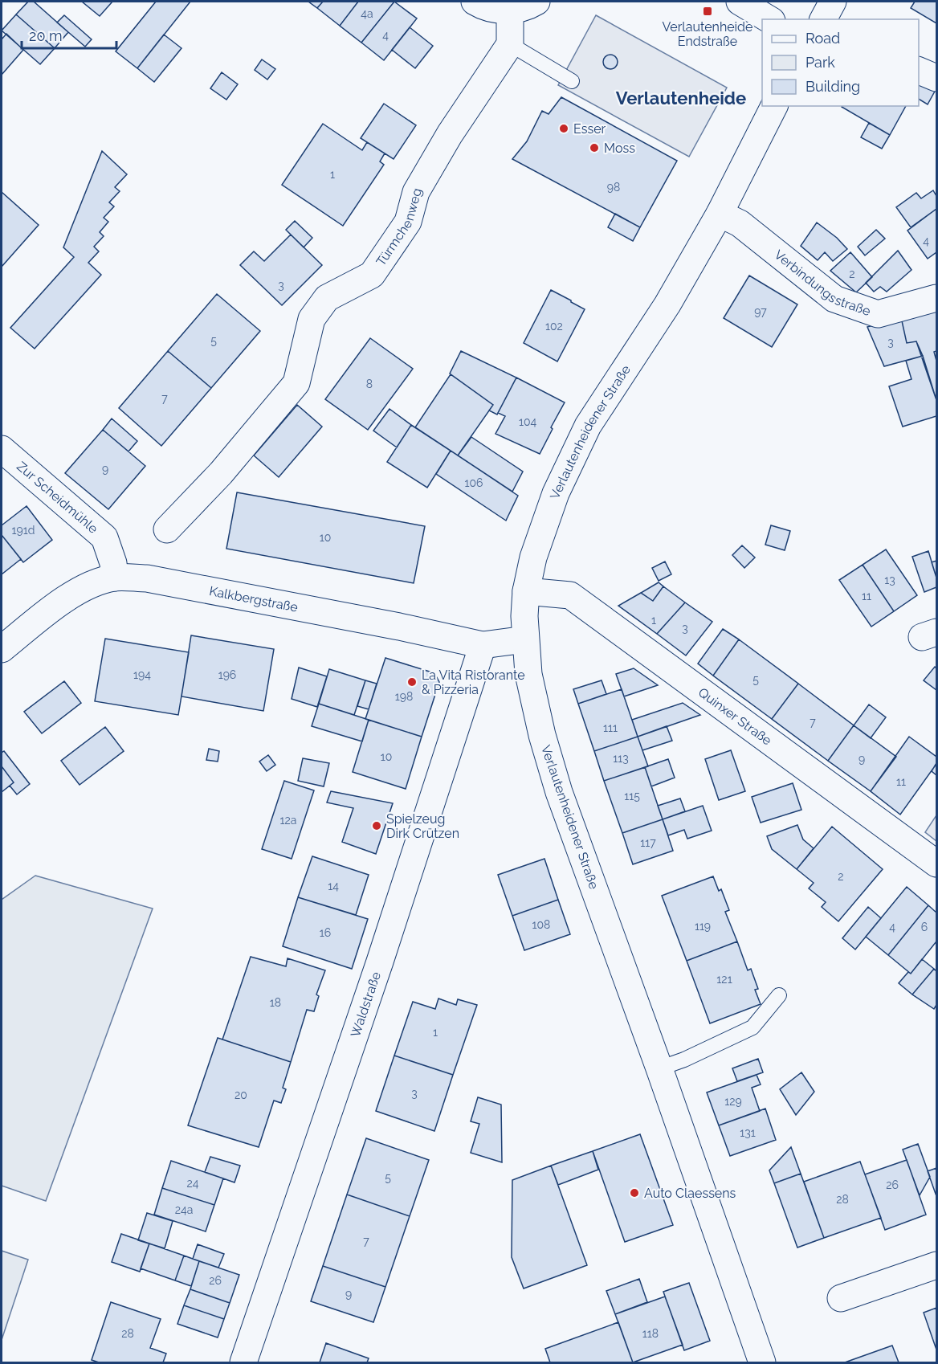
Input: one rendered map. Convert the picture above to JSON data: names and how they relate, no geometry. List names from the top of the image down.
{
  "streets": {
    "street": [
      "Türmchenweg",
      "Verbindungsstraße",
      "Verlautenheidener Straße",
      "Zur Scheidmühle",
      "Kalkbergstraße",
      "Quinxer Straße",
      "Waldstraße"
    ]
  },
  "crossings": [
    ["Verbindungsstraße", "Verlautenheidener Straße"],
    ["Verlautenheidener Straße", "Kalkbergstraße"],
    ["Verlautenheidener Straße", "Quinxer Straße"],
    ["Zur Scheidmühle", "Kalkbergstraße"],
    ["Kalkbergstraße", "Waldstraße"]
  ],
  "districts": ["Verlautenheide"],
  "places": {
    "transit": ["Verlautenheide Endstraße"],
    "other": [
      "Esser",
      "Moss",
      "La Vita Ristorante & Pizzeria",
      "Spielzeug Dirk Crützen",
      "Auto Claessens"
    ]
  },
  "house_numbers": [
    "4a",
    "4",
    "1",
    "98",
    "4",
    "2",
    "3",
    "97",
    "102",
    "5",
    "3",
    "8",
    "7",
    "104",
    "9",
    "106",
    "191d",
    "10",
    "13",
    "11",
    "1",
    "3",
    "194",
    "196",
    "5",
    "198",
    "7",
    "111",
    "10",
    "113",
    "9",
    "11",
    "115",
    "12a",
    "117",
    "2",
    "14",
    "108",
    "119",
    "4",
    "6",
    "16",
    "121",
    "18",
    "1",
    "3",
    "20",
    "129",
    "131",
    "5",
    "24",
    "26",
    "28",
    "24a",
    "7",
    "26",
    "9",
    "28",
    "118"
  ],
  "legend": ["Road", "Park", "Building"],
  "scale_bar": "20 m"
}
